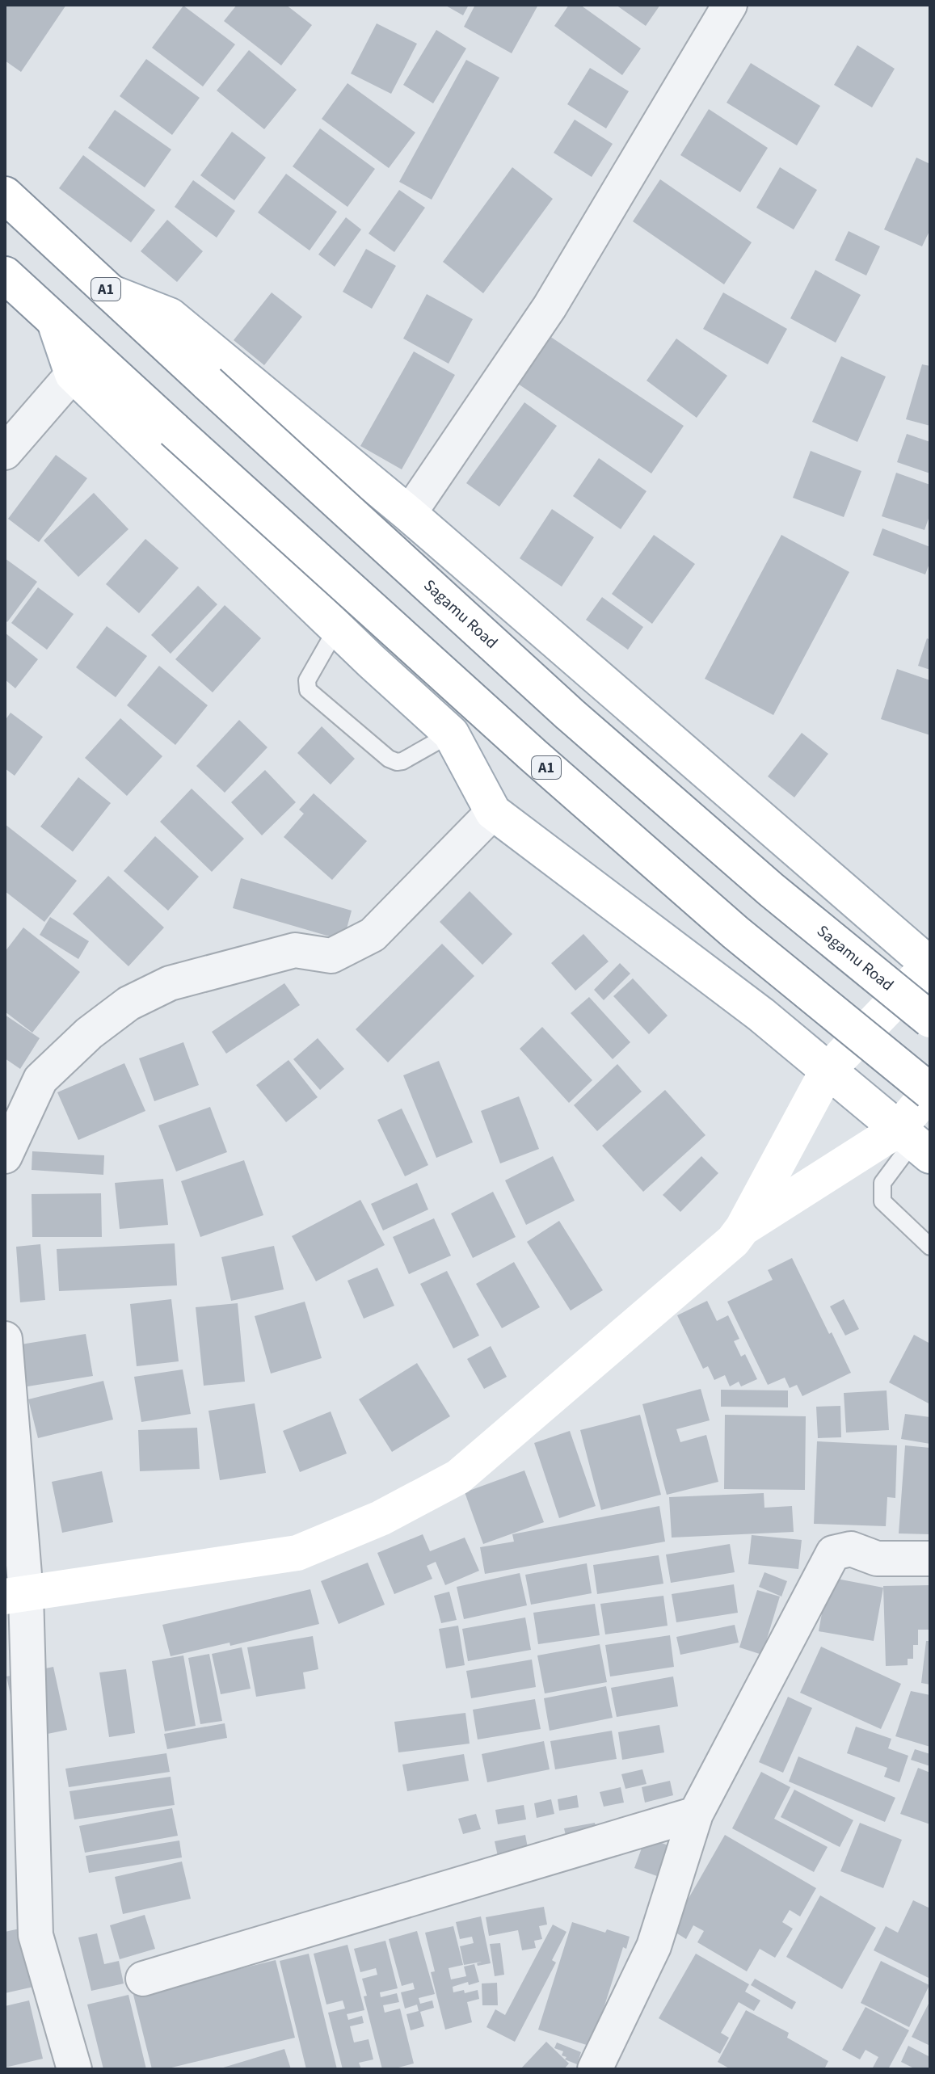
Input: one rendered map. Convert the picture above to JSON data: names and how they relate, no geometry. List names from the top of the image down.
{
  "streets": {
    "main road": ["A1", "Sagamu Road"]
  }
}
